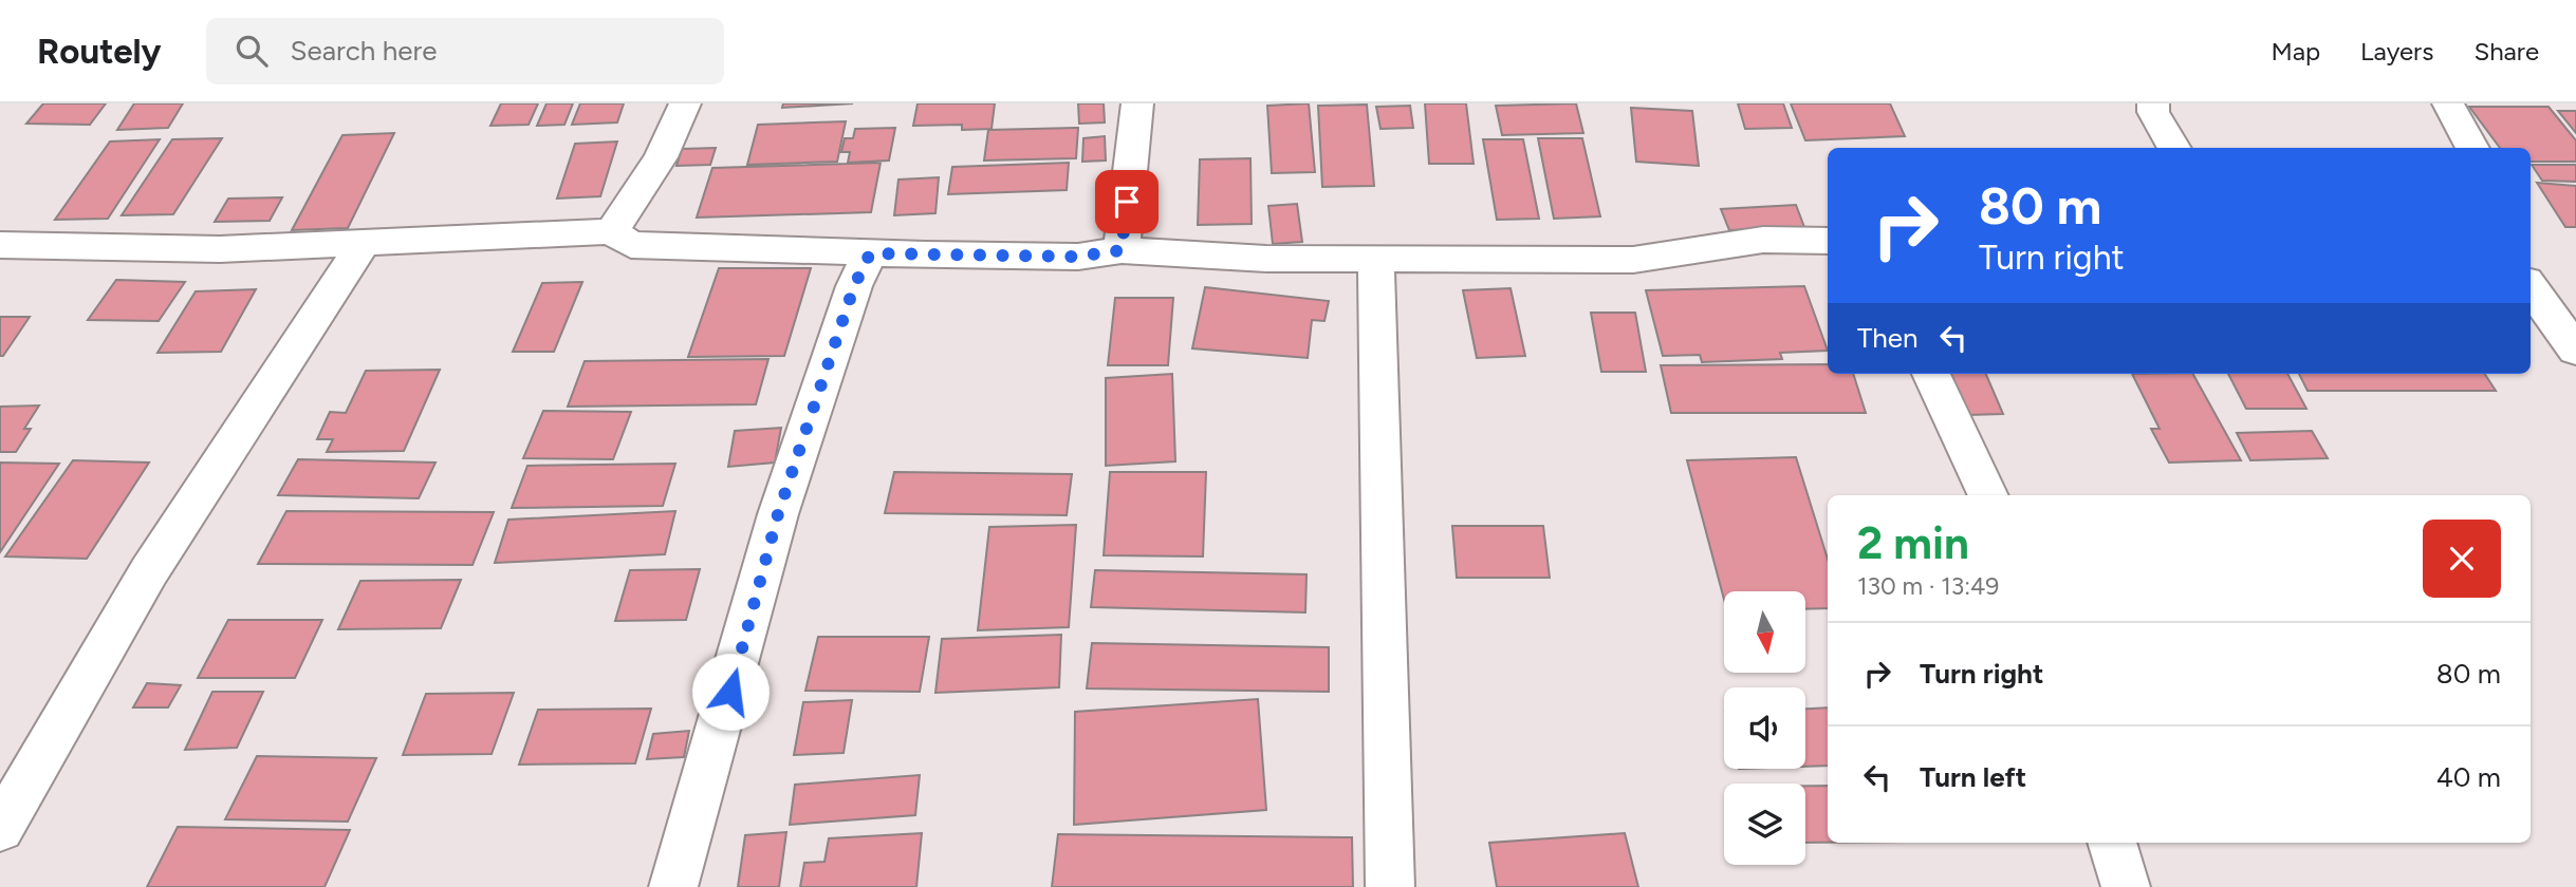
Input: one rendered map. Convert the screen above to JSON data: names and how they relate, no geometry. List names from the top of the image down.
{
  "north": "bottom",
  "page": {
    "header": "Routely",
    "search": "Search here",
    "nav": ["Map", "Layers", "Share"],
    "turn": ["80 m", "Turn right"],
    "then": "Then",
    "heading": ["2 min", "130 m · 13:49"],
    "list": [
      {
        "name": "Turn right",
        "value": "80 m"
      },
      {
        "name": "Turn left",
        "value": "40 m"
      }
    ]
  }
}
